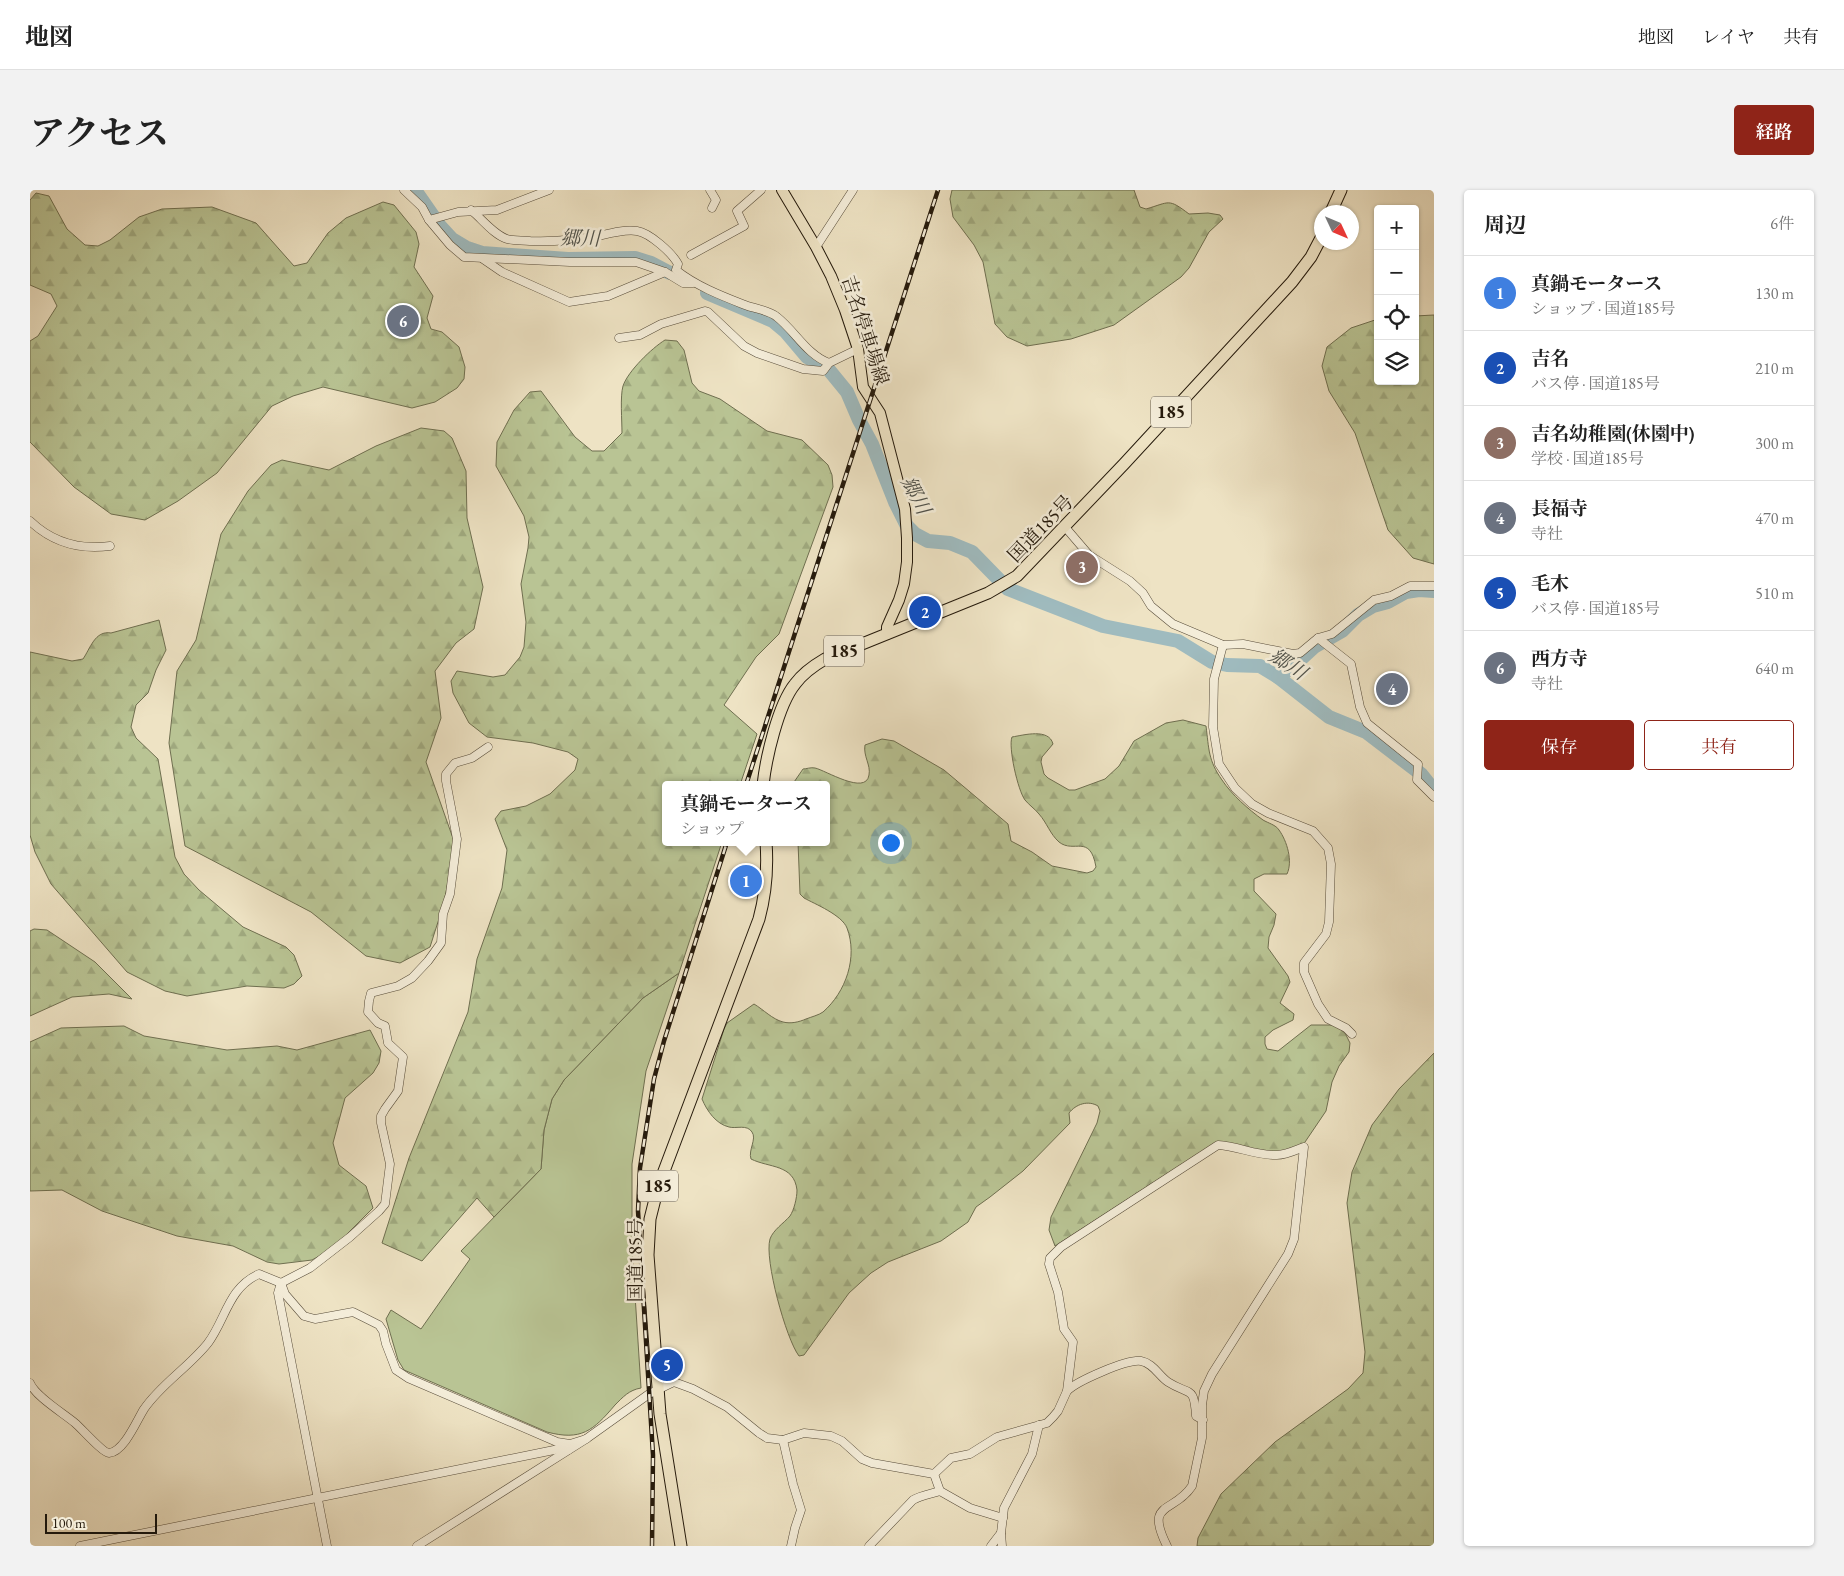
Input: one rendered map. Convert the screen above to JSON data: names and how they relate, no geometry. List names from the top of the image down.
{
  "streets": {
    "highway": ["185", "国道185号"],
    "main road": ["吉名停車場線"]
  },
  "crossings": [
    ["吉名停車場線", "国道185号"]
  ],
  "water": ["郷川"],
  "scale_bar": "100 m",
  "north": "bottom right",
  "page": {
    "header": "地図",
    "nav": ["地図", "レイヤ", "共有"],
    "title": "アクセス",
    "buttons": [
      "経路",
      ["保存", "共有"]
    ],
    "heading": ["周辺", "6件"],
    "map_buttons": ["+", "−"],
    "list": [
      {
        "mark": "1",
        "name": "真鍋モータース",
        "note": "ショップ · 国道185号",
        "value": "130 m"
      },
      {
        "mark": "2",
        "name": "吉名",
        "note": "バス停 · 国道185号",
        "value": "210 m"
      },
      {
        "mark": "3",
        "name": "吉名幼稚園(休園中)",
        "note": "学校 · 国道185号",
        "value": "300 m"
      },
      {
        "mark": "4",
        "name": "長福寺",
        "note": "寺社",
        "value": "470 m"
      },
      {
        "mark": "5",
        "name": "毛木",
        "note": "バス停 · 国道185号",
        "value": "510 m"
      },
      {
        "mark": "6",
        "name": "西方寺",
        "note": "寺社",
        "value": "640 m"
      }
    ],
    "pins": [
      "6",
      "3",
      "2",
      "4",
      "1",
      "5"
    ],
    "popup": ["真鍋モータース", "ショップ"],
    "scale": "100 m"
  }
}
